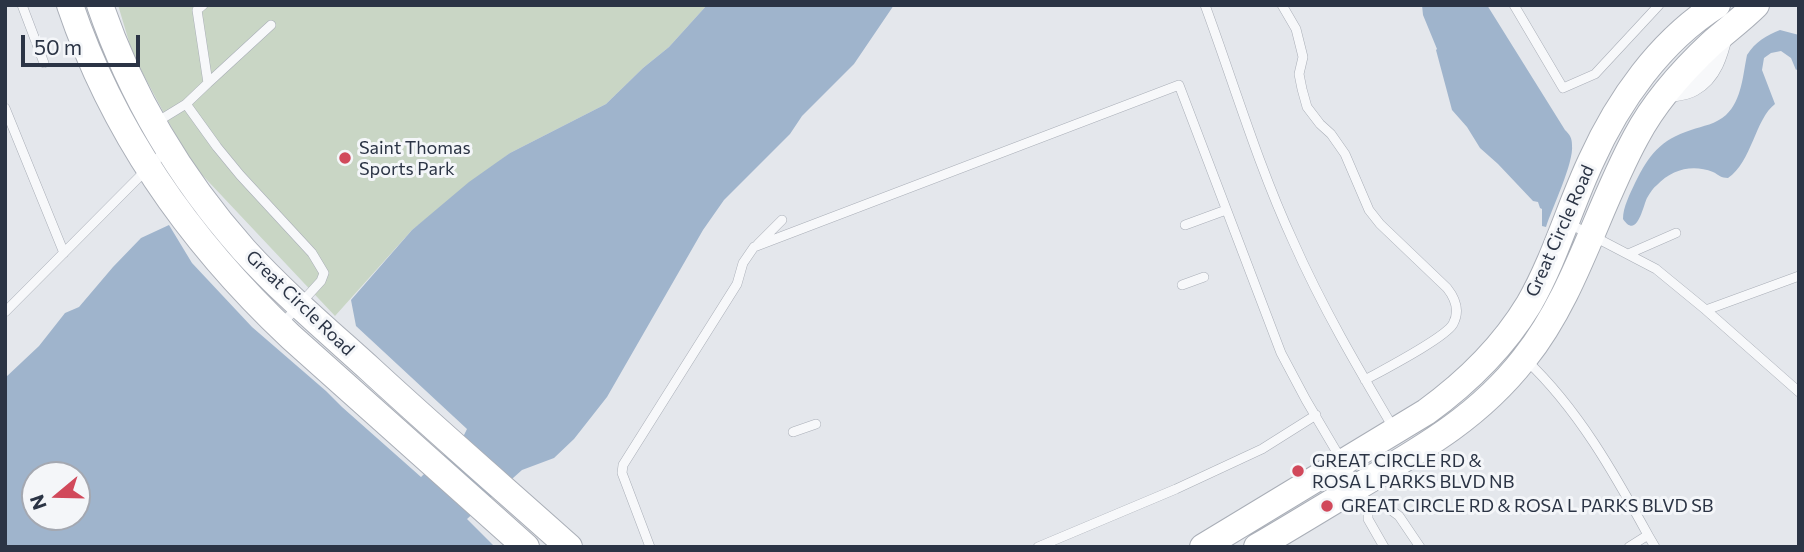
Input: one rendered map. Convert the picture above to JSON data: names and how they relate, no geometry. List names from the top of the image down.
{
  "streets": {
    "street": ["Great Circle Road"]
  },
  "places": ["Saint Thomas Sports Park", "GREAT CIRCLE RD & ROSA L PARKS BLVD NB", "GREAT CIRCLE RD & ROSA L PARKS BLVD SB"],
  "scale_bar": "50 m",
  "north": "left"
}
